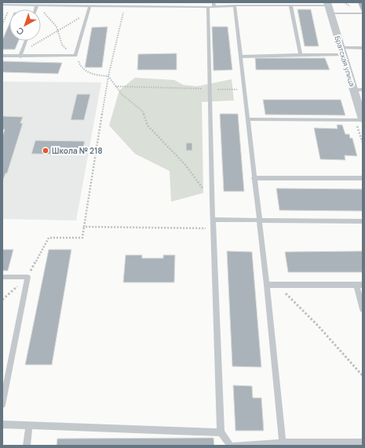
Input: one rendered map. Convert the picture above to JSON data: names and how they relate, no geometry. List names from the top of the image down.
{
  "streets": {
    "street": ["Братская улица"]
  },
  "places": ["Школа № 218"],
  "north": "bottom left"
}
